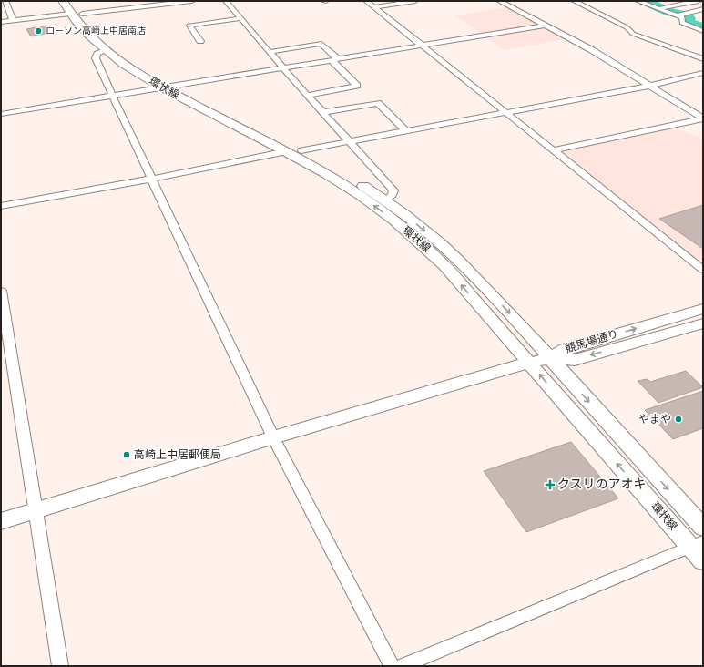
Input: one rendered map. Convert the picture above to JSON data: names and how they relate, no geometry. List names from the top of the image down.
{
  "streets": {
    "street": ["環状線", "競馬場通り"]
  },
  "crossings": [
    ["環状線", "競馬場通り"]
  ],
  "places": {
    "other": ["ローソン高崎上中居南店", "やまや", "高崎上中居郵便局"],
    "health": ["クスリのアオキ"]
  }
}
